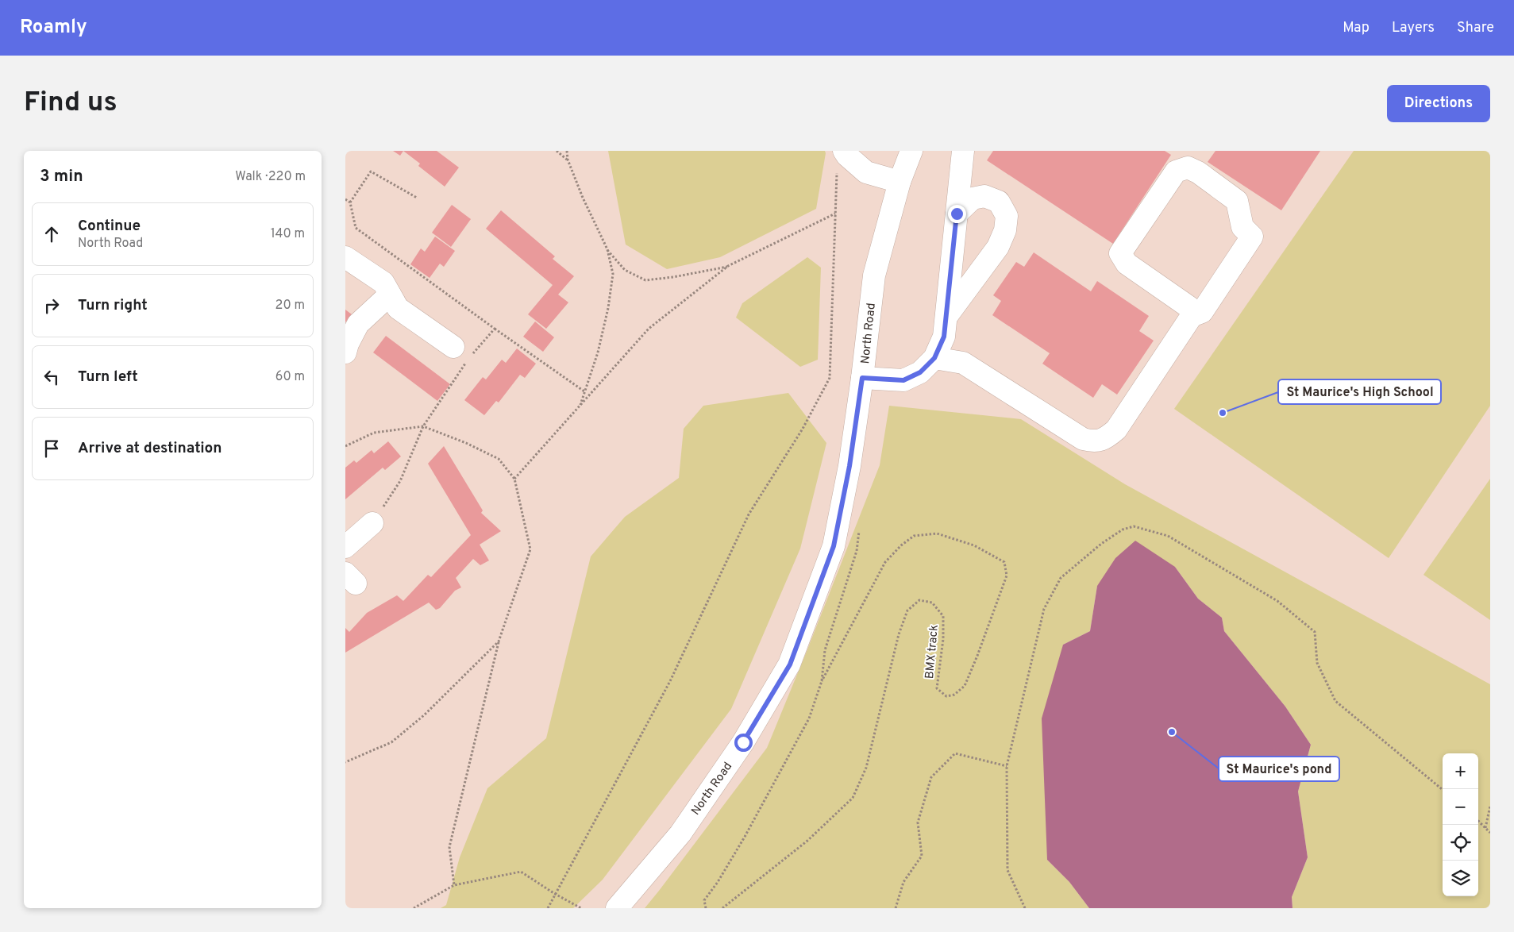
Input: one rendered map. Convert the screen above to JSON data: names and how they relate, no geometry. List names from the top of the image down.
{
  "streets": {
    "main road": ["North Road"],
    "path": ["BMX track"]
  },
  "places": ["St Maurice's High School", "St Maurice's pond"],
  "page": {
    "header": "Roamly",
    "nav": ["Map", "Layers", "Share"],
    "buttons": "Directions",
    "title": "Find us",
    "heading": ["3 min", "Walk · 220 m"],
    "list": [
      ["Continue", "North Road", "140 m"],
      ["Turn right", "20 m"],
      ["Turn left", "60 m"],
      "Arrive at destination"
    ],
    "map_buttons": ["+", "−"]
  }
}
